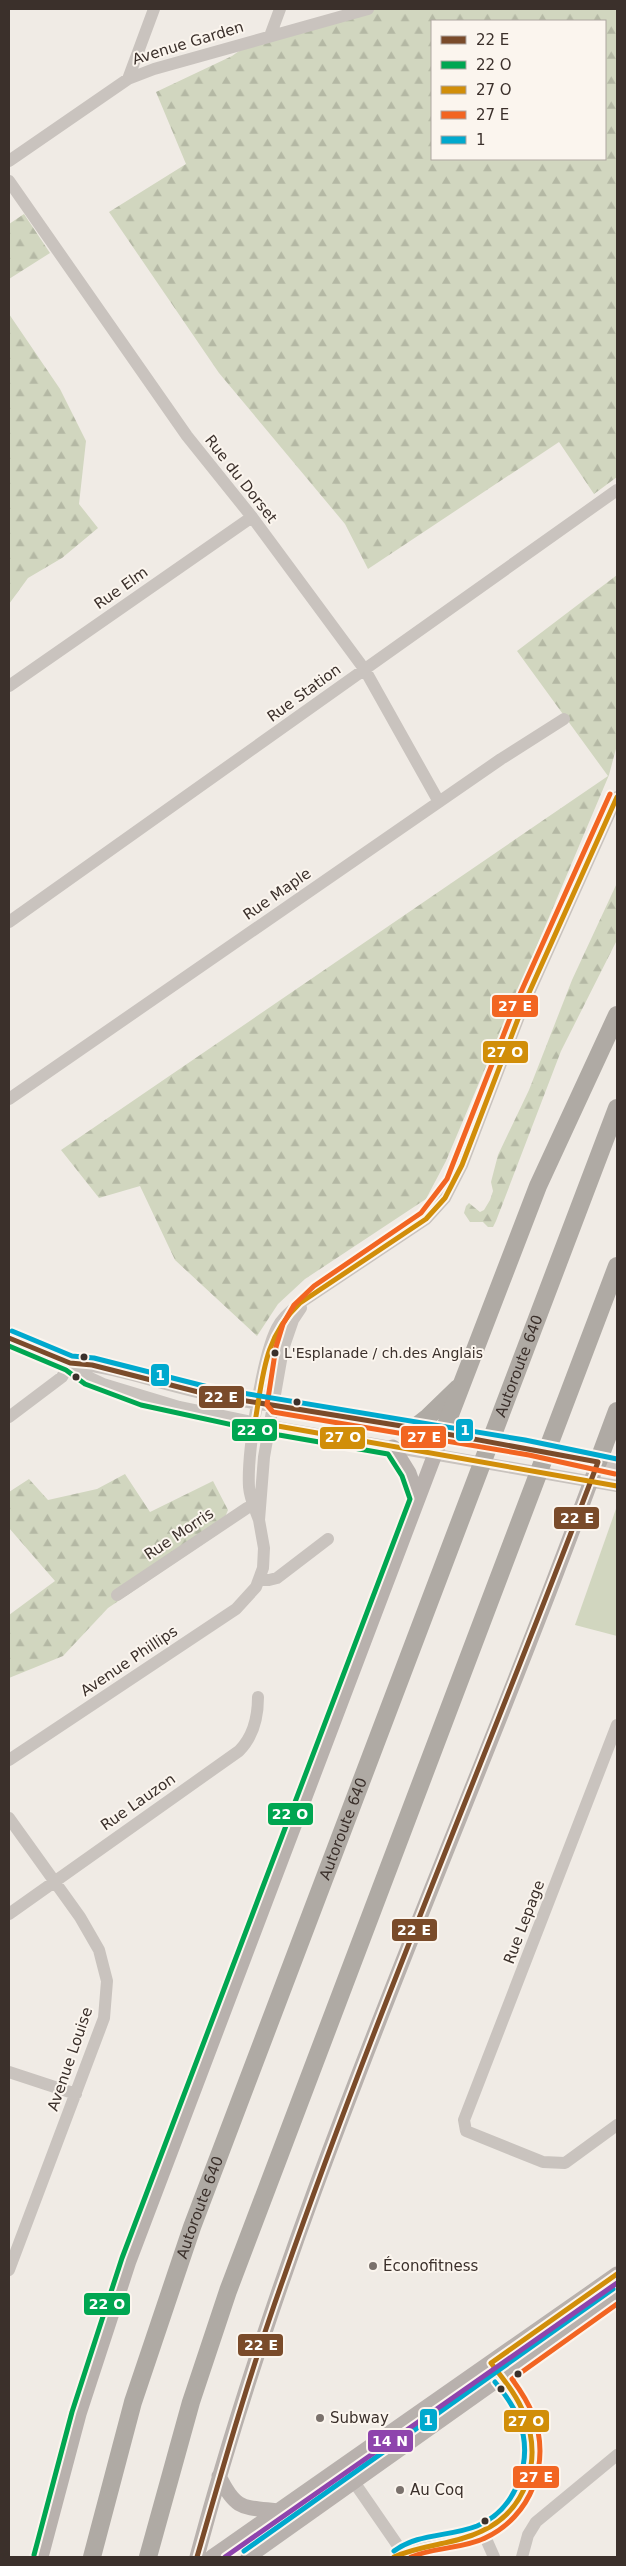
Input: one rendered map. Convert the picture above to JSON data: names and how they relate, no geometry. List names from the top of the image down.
{
  "streets": {
    "highway": ["Autoroute 640"],
    "street": [
      "Avenue Garden",
      "Rue du Dorset",
      "Rue Elm",
      "Rue Station",
      "Rue Maple",
      "Rue Morris",
      "Avenue Phillips",
      "Rue Lauzon",
      "Rue Lepage",
      "Avenue Louise"
    ]
  },
  "crossings": [
    ["Rue du Dorset", "Rue Elm"],
    ["Rue du Dorset", "Rue Station"],
    ["Rue du Dorset", "Rue Maple"],
    ["Rue Morris", "Avenue Phillips"],
    ["Rue Lauzon", "Avenue Louise"]
  ],
  "places": [
    "L'Esplanade / ch.des Anglais",
    "Éconofitness",
    "Subway",
    "Au Coq"
  ],
  "lines": ["transit line 1"],
  "legend": [
    "22 E",
    "22 O",
    "27 O",
    "27 E",
    "1"
  ]
}
